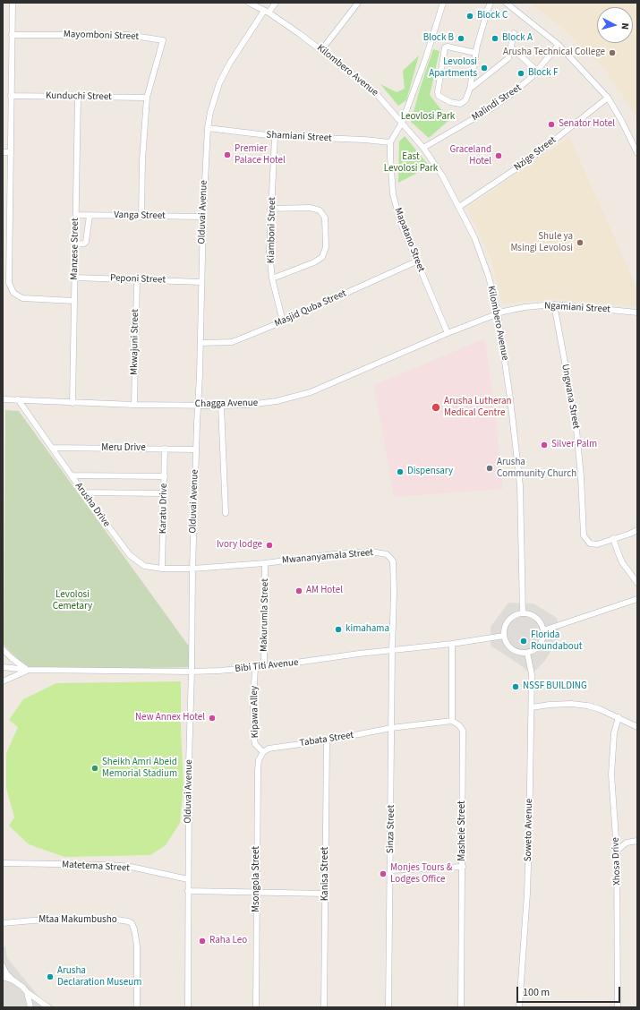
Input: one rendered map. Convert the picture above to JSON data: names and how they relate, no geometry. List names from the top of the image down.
{
  "streets": {
    "street": [
      "Mayomboni Street",
      "Kilombero Avenue",
      "Kunduchi Street",
      "Malindi Street",
      "Shamiani Street",
      "Nzige Street",
      "Olduvai Avenue",
      "Vanga Street",
      "Kiamboni Street",
      "Mapatano Street",
      "Manzese Street",
      "Peponi Street",
      "Ngamiani Street",
      "Masjid Quba Street",
      "Mkwajuni Street",
      "Ungwana Street",
      "Chagga Avenue",
      "Meru Drive",
      "Arusha Drive",
      "Karatu Drive",
      "Mwananyamala Street",
      "Makurumla Street",
      "Bibi Titi Avenue",
      "Kipawa Alley",
      "Tabata Street",
      "Sinza Street",
      "Soweto Avenue",
      "Mashele Street",
      "Xhosa Drive",
      "Matetema Street",
      "Kanisa Street",
      "Msongola Street",
      "Mtaa Makumbusho"
    ]
  },
  "crossings": [
    ["Mayomboni Street", "Kunduchi Street"],
    ["Mayomboni Street", "Vanga Street"],
    ["Kilombero Avenue", "Malindi Street"],
    ["Kilombero Avenue", "Nzige Street"],
    ["Kilombero Avenue", "Olduvai Avenue"],
    ["Kilombero Avenue", "Ngamiani Street"],
    ["Kilombero Avenue", "Chagga Avenue"],
    ["Kilombero Avenue", "Bibi Titi Avenue"],
    ["Kilombero Avenue", "Soweto Avenue"],
    ["Kunduchi Street", "Manzese Street"],
    ["Shamiani Street", "Olduvai Avenue"],
    ["Shamiani Street", "Kiamboni Street"],
    ["Shamiani Street", "Mapatano Street"],
    ["Olduvai Avenue", "Vanga Street"],
    ["Olduvai Avenue", "Peponi Street"],
    ["Olduvai Avenue", "Masjid Quba Street"],
    ["Olduvai Avenue", "Chagga Avenue"],
    ["Olduvai Avenue", "Meru Drive"],
    ["Olduvai Avenue", "Arusha Drive"],
    ["Olduvai Avenue", "Mwananyamala Street"],
    ["Olduvai Avenue", "Bibi Titi Avenue"],
    ["Olduvai Avenue", "Matetema Street"],
    ["Vanga Street", "Manzese Street"],
    ["Kiamboni Street", "Masjid Quba Street"],
    ["Mapatano Street", "Masjid Quba Street"],
    ["Mapatano Street", "Chagga Avenue"],
    ["Manzese Street", "Peponi Street"],
    ["Manzese Street", "Chagga Avenue"],
    ["Peponi Street", "Mkwajuni Street"],
    ["Ngamiani Street", "Ungwana Street"],
    ["Ngamiani Street", "Chagga Avenue"],
    ["Mkwajuni Street", "Chagga Avenue"],
    ["Chagga Avenue", "Arusha Drive"],
    ["Meru Drive", "Arusha Drive"],
    ["Meru Drive", "Karatu Drive"],
    ["Arusha Drive", "Karatu Drive"],
    ["Arusha Drive", "Mwananyamala Street"],
    ["Mwananyamala Street", "Makurumla Street"],
    ["Mwananyamala Street", "Bibi Titi Avenue"],
    ["Mwananyamala Street", "Sinza Street"],
    ["Makurumla Street", "Bibi Titi Avenue"],
    ["Bibi Titi Avenue", "Kipawa Alley"],
    ["Bibi Titi Avenue", "Sinza Street"],
    ["Bibi Titi Avenue", "Soweto Avenue"],
    ["Kipawa Alley", "Tabata Street"],
    ["Kipawa Alley", "Msongola Street"],
    ["Tabata Street", "Sinza Street"],
    ["Tabata Street", "Kanisa Street"],
    ["Tabata Street", "Msongola Street"]
  ],
  "parks": ["Leovlosi Park", "East Levolosi Park", "Levolosi Cemetary"],
  "places": [
    "Block C",
    "Block B",
    "Block A",
    "Arusha Technical College",
    "Levolosi Apartments",
    "Block F",
    "Senator Hotel",
    "Premier Palace Hotel",
    "Graceland Hotel",
    "Shule ya Msingi Levolosi",
    "Arusha Lutheran Medical Centre",
    "Silver Palm",
    "Arusha Community Church",
    "Dispensary",
    "Ivory lodge",
    "AM Hotel",
    "kimahama",
    "Florida Roundabout",
    "NSSF BUILDING",
    "New Annex Hotel",
    "Sheikh Amri Abeid Memorial Stadium",
    "Monjes Tours & Lodges Office",
    "Raha Leo",
    "Arusha Declaration Museum"
  ],
  "scale_bar": "100 m",
  "north": "right"
}
